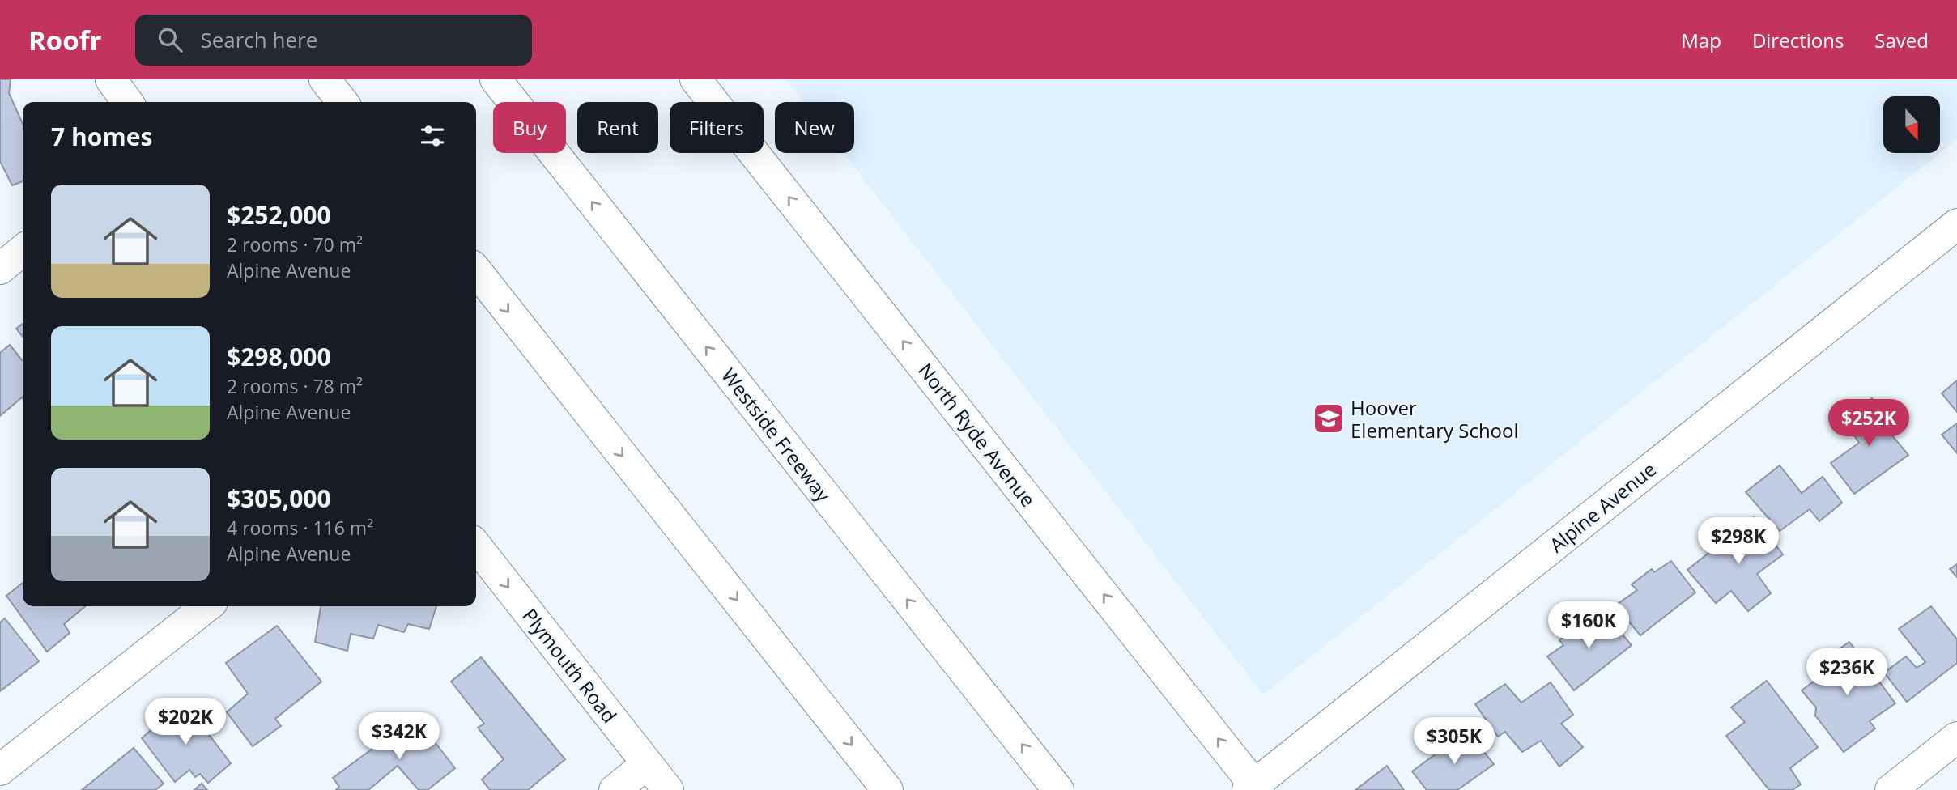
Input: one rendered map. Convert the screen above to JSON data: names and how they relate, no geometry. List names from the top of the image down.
{
  "streets": {
    "main road": [
      "Westside Freeway",
      "North Ryde Avenue",
      "Alpine Avenue",
      "Plymouth Road"
    ]
  },
  "crossings": [
    ["North Ryde Avenue", "Alpine Avenue"]
  ],
  "one_way": ["North Ryde Avenue"],
  "places": {
    "school or university": ["Hoover Elementary School"]
  },
  "north": "bottom",
  "page": {
    "header": "Roofr",
    "search": "Search here",
    "nav": ["Map", "Directions", "Saved"],
    "chip": [
      "Buy",
      "Rent",
      "Filters",
      "New"
    ],
    "heading": "7 homes",
    "list": [
      {
        "name": "$252,000",
        "note": "2 rooms · 70 m² · Alpine Avenue"
      },
      {
        "name": "$298,000",
        "note": "2 rooms · 78 m² · Alpine Avenue"
      },
      {
        "name": "$305,000",
        "note": "4 rooms · 116 m² · Alpine Avenue"
      }
    ],
    "price": [
      "$252K",
      "$298K",
      "$160K",
      "$236K",
      "$202K",
      "$342K",
      "$305K"
    ]
  }
}
